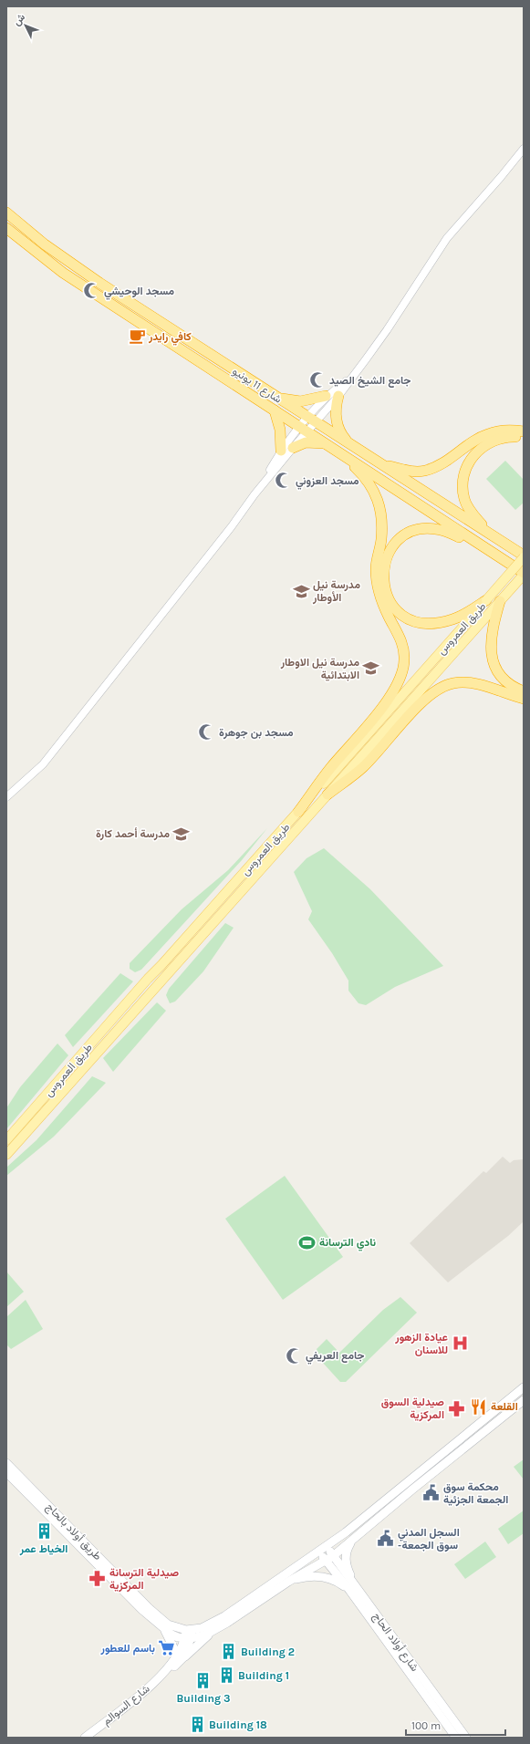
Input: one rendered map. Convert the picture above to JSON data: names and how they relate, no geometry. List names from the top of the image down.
{
  "streets": {
    "highway": ["شارع 11 يونيو"],
    "main road": [
      "طريق العمروس",
      "طريق أولاد بالحاج",
      "شارع أولاد الحاج",
      "شارع السوالم"
    ]
  },
  "crossings": [
    ["شارع 11 يونيو", "طريق العمروس"]
  ],
  "places": {
    "mosque": [
      "مسجد الوحيشي",
      "جامع الشيخ الصيد",
      "مسجد العزوني",
      "مسجد بن جوهرة",
      "جامع العريفي"
    ],
    "cafe": ["كافي رايدر"],
    "school or university": ["مدرسة نيل الأوطار", "مدرسة نيل الاوطار الابتدائية", "مدرسة أحمد كارة"],
    "sports": ["نادي الترسانة"],
    "hospital": ["عيادة الزهور للاسنان"],
    "restaurant": ["القلعة"],
    "pharmacy": ["صيدلية السوق المركزية", "صيدلية الترسانة المركزية"],
    "public building": ["محكمة سوق الجمعة الجزئية", "السجل المدني -سوق الجمعة"],
    "building": [
      "الخياط عمر",
      "Building 2",
      "Building 1",
      "Building 3",
      "Building 18"
    ],
    "supermarket": ["باسم للعطور"]
  },
  "scale_bar": "100 m",
  "north": "top left"
}
